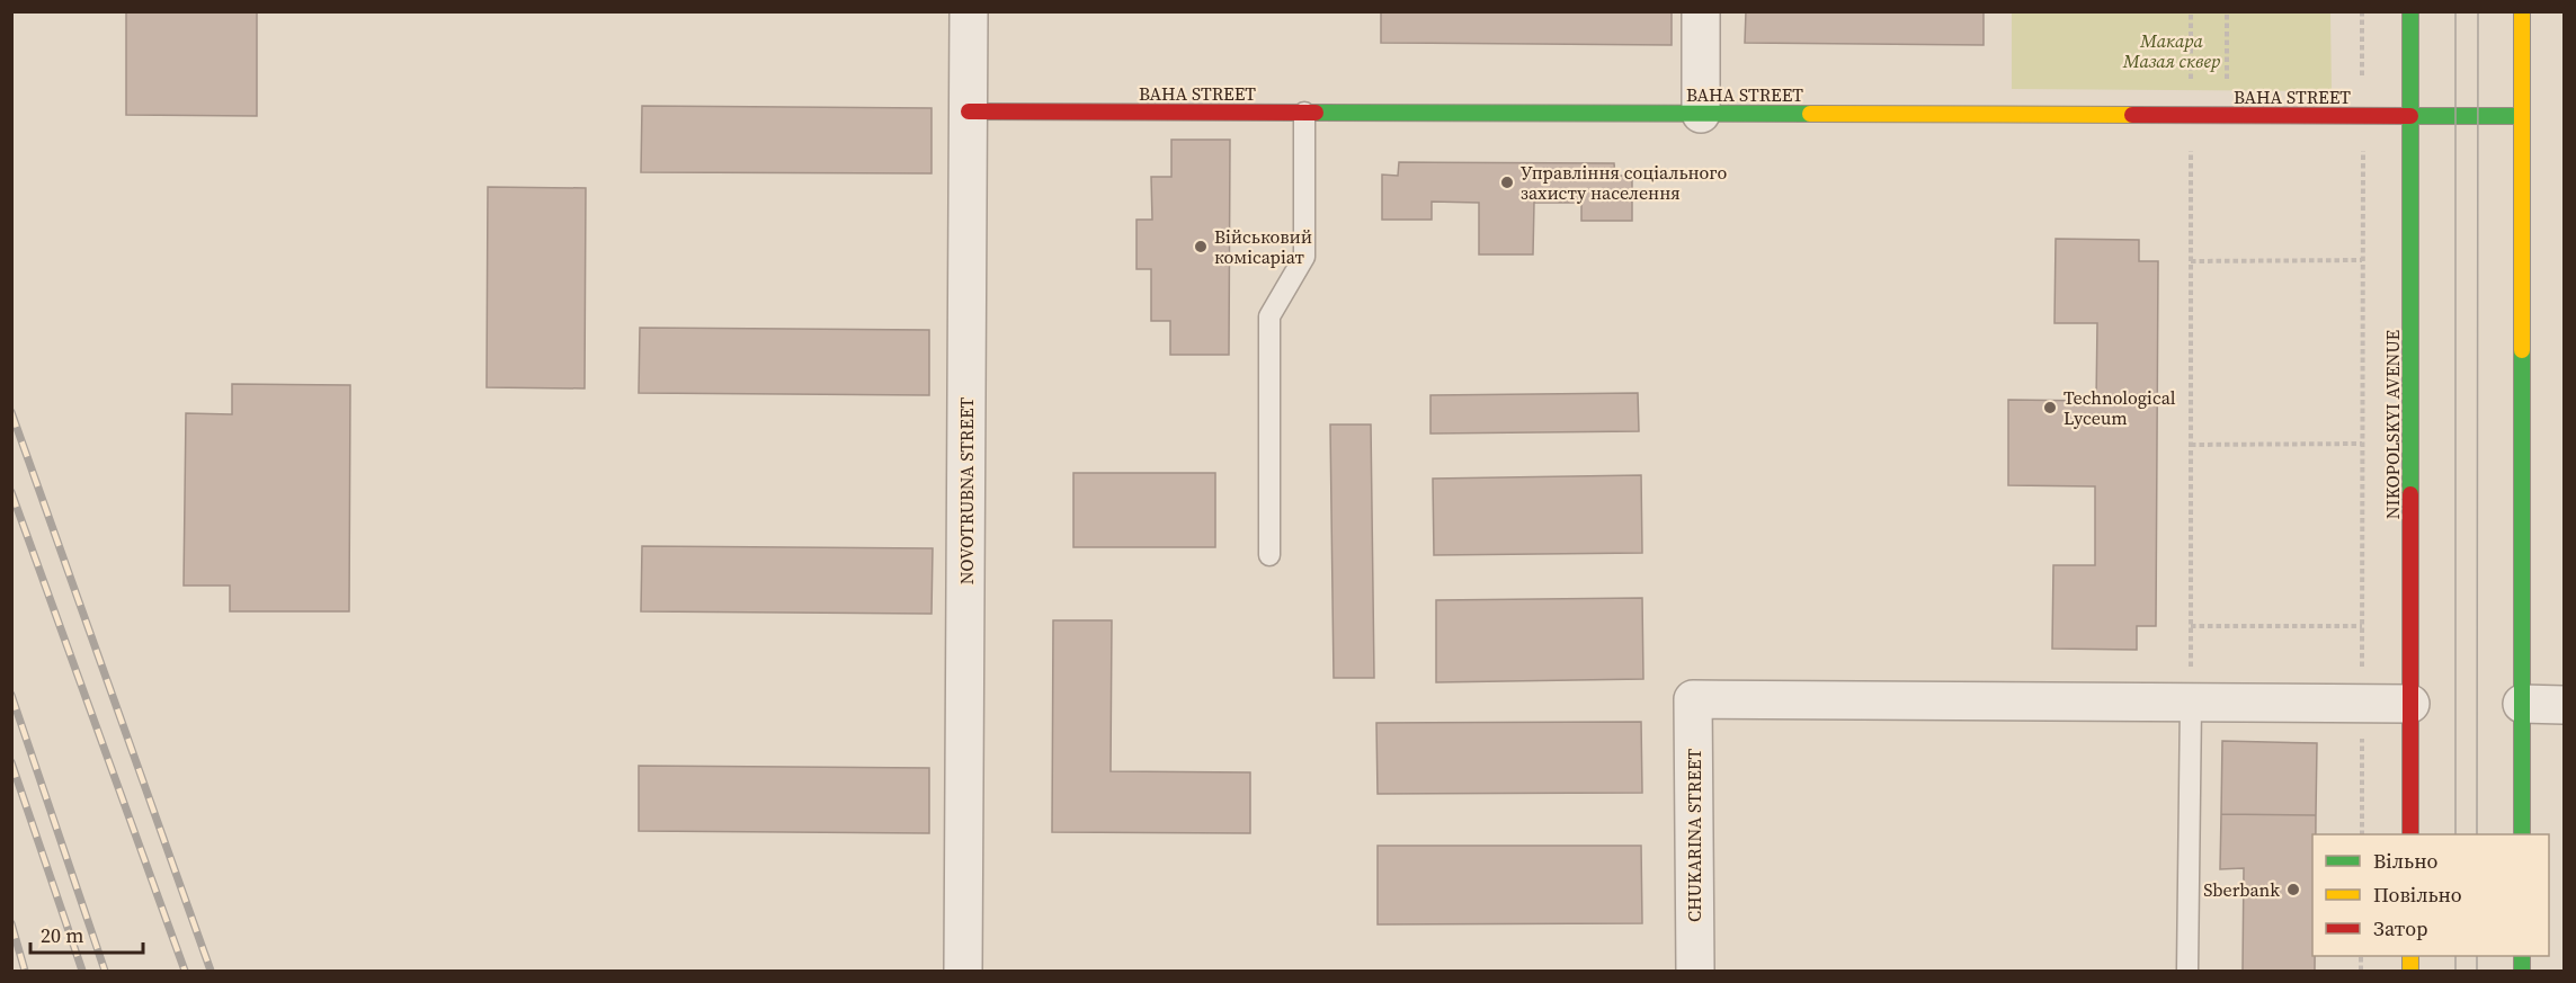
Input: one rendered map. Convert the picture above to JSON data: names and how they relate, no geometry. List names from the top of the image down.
{
  "streets": {
    "main road": ["BAHA STREET", "NIKOPOLSKYI AVENUE"],
    "street": ["NOVOTRUBNA STREET", "CHUKARINA STREET"]
  },
  "crossings": [
    ["BAHA STREET", "NIKOPOLSKYI AVENUE"],
    ["BAHA STREET", "NOVOTRUBNA STREET"]
  ],
  "parks": ["Макара Мазая сквер"],
  "places": [
    "Управління соціального захисту населення",
    "Військовий комісаріат",
    "Technological Lyceum",
    "Sberbank"
  ],
  "legend": ["Вільно", "Повільно", "Затор"],
  "scale_bar": "20 m"
}
